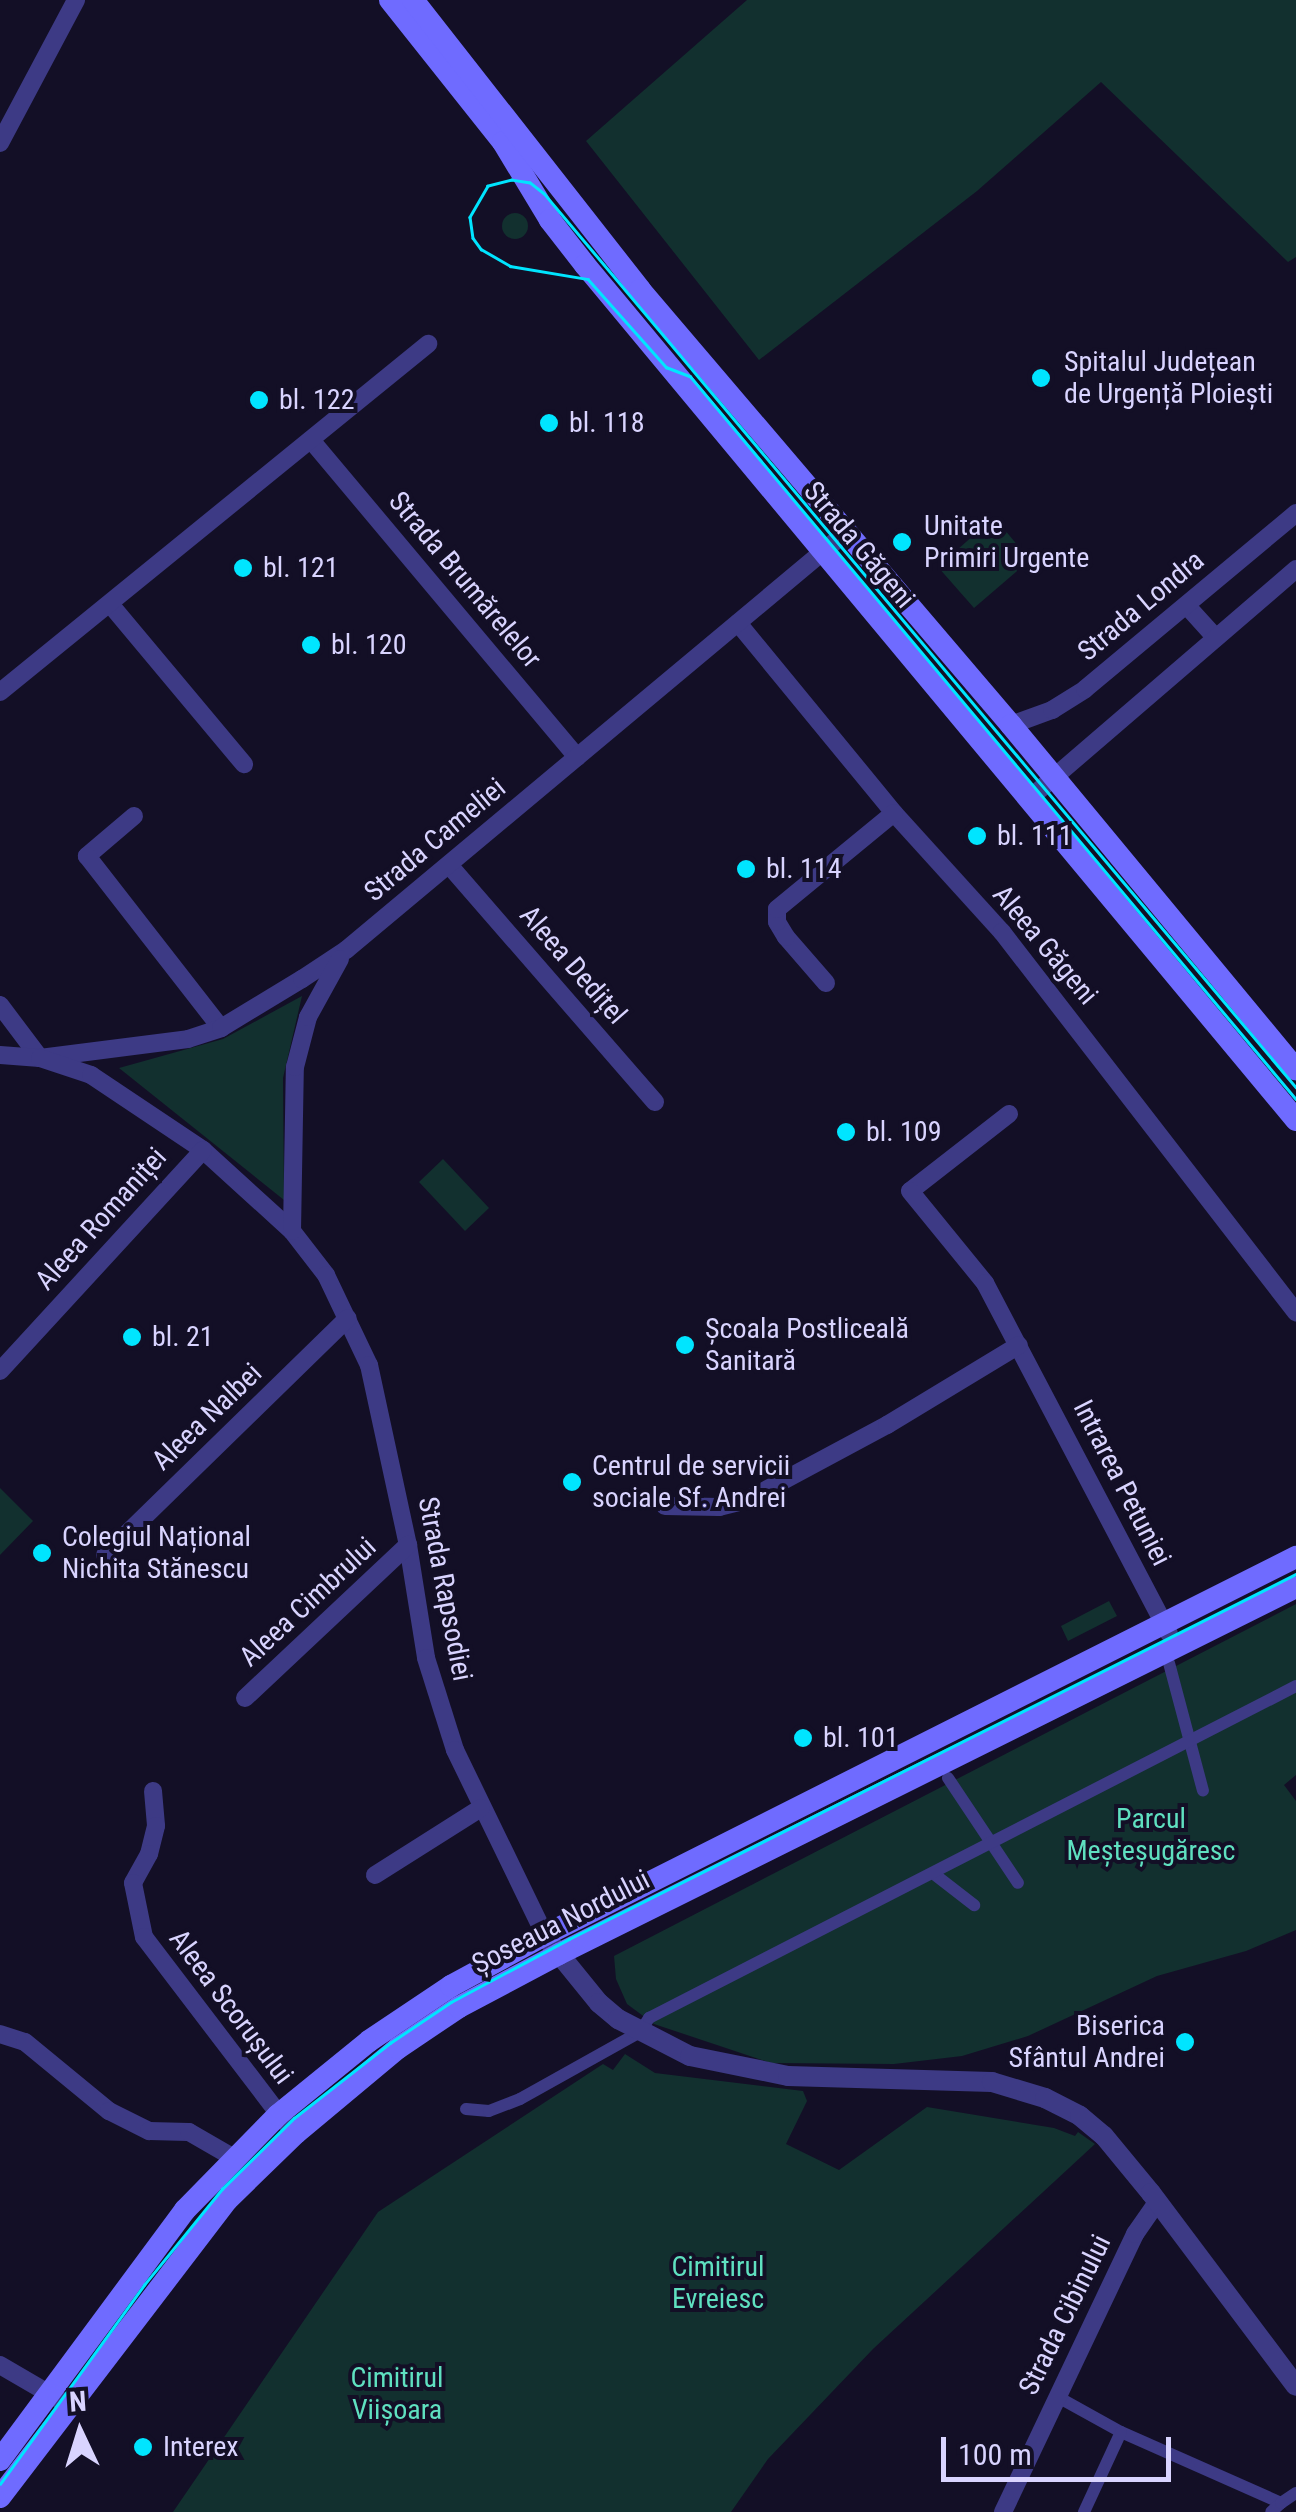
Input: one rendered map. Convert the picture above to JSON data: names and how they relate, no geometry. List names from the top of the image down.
{
  "streets": {
    "main road": ["Strada Găgeni", "Șoseaua Nordului"],
    "street": [
      "Strada Brumărelelor",
      "Strada Londra",
      "Strada Cameliei",
      "Aleea Găgeni",
      "Aleea Dedițel",
      "Aleea Romaniței",
      "Aleea Nalbei",
      "Intrarea Petuniei",
      "Strada Rapsodiei",
      "Aleea Cimbrului",
      "Aleea Scorușului",
      "Strada Cibinului"
    ]
  },
  "crossings": [
    ["Strada Găgeni", "Strada Londra"],
    ["Strada Găgeni", "Strada Cameliei"],
    ["Strada Brumărelelor", "Strada Cameliei"],
    ["Strada Cameliei", "Aleea Găgeni"],
    ["Strada Cameliei", "Aleea Dedițel"],
    ["Strada Cameliei", "Strada Rapsodiei"],
    ["Aleea Romaniței", "Strada Rapsodiei"],
    ["Aleea Nalbei", "Strada Rapsodiei"],
    ["Intrarea Petuniei", "Șoseaua Nordului"],
    ["Strada Rapsodiei", "Aleea Cimbrului"],
    ["Strada Rapsodiei", "Șoseaua Nordului"],
    ["Șoseaua Nordului", "Aleea Scorușului"]
  ],
  "parks": ["Parcul Meșteșugăresc", "Cimitirul Evreiesc", "Cimitirul Viișoara"],
  "places": [
    "Spitalul Județean de Urgență Ploiești",
    "bl. 122",
    "bl. 118",
    "Unitate Primiri Urgente",
    "bl. 121",
    "bl. 120",
    "bl. 111",
    "bl. 114",
    "bl. 109",
    "bl. 21",
    "Școala Postliceală Sanitară",
    "Centrul de servicii sociale Sf. Andrei",
    "Colegiul Național Nichita Stănescu",
    "bl. 101",
    "Biserica Sfântul Andrei",
    "Interex"
  ],
  "scale_bar": "100 m",
  "north": "top"
}
